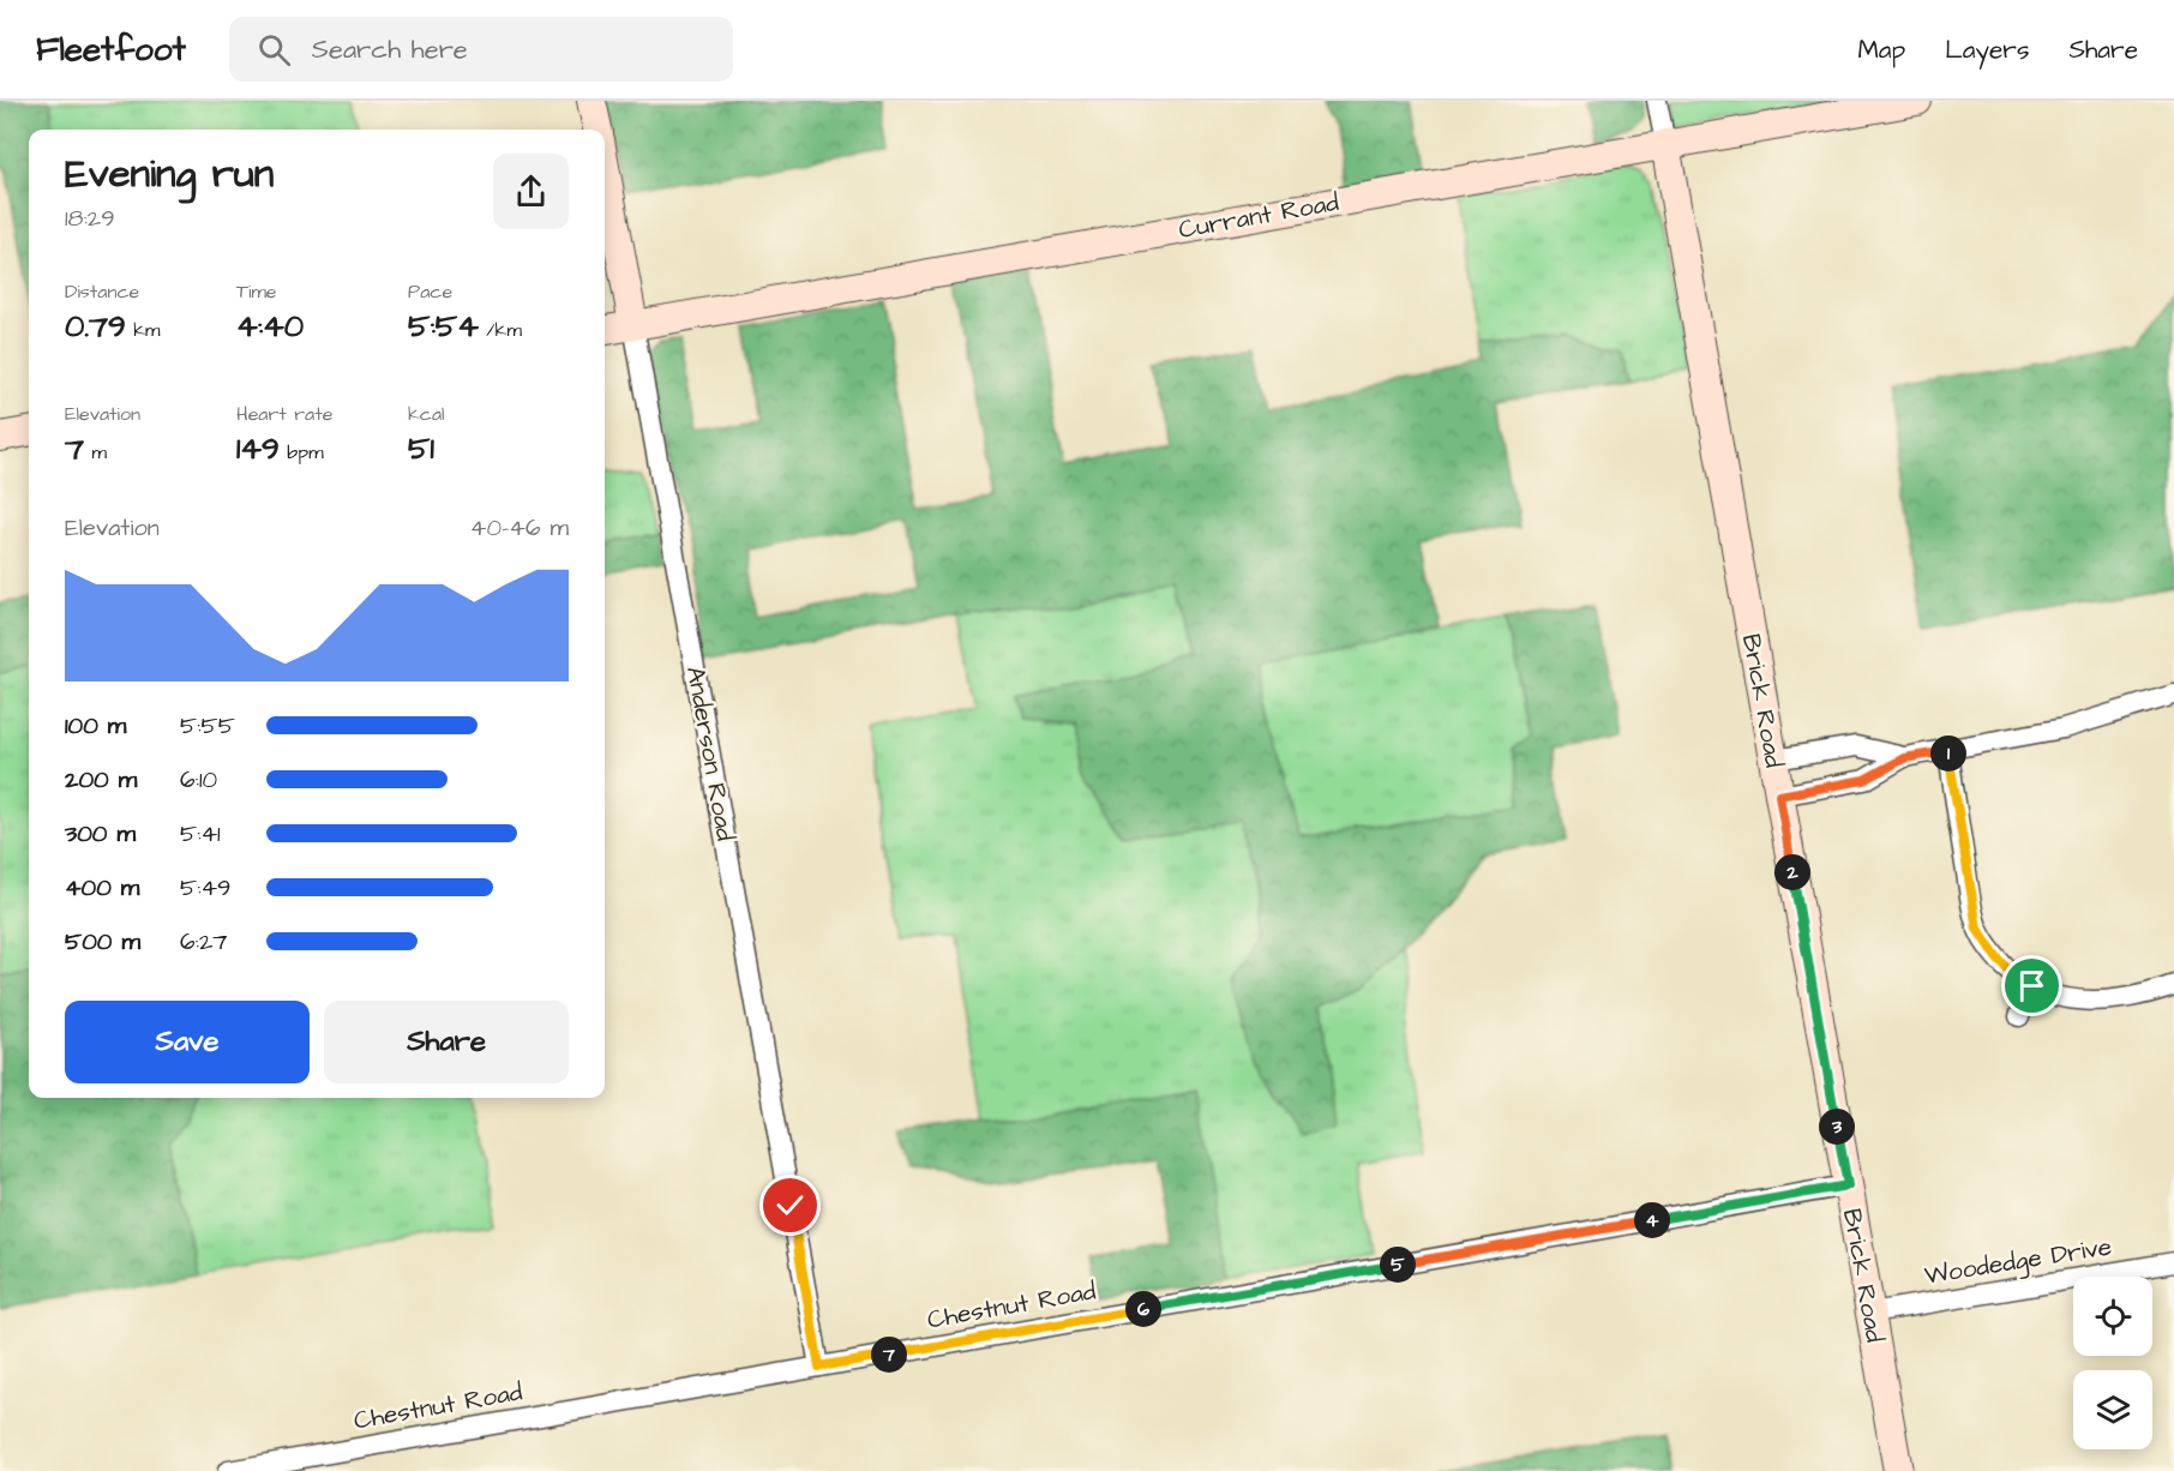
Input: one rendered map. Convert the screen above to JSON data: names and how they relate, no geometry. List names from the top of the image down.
{
  "streets": {
    "street": [
      "Currant Road",
      "Brick Road",
      "Anderson Road",
      "Woodedge Drive",
      "Chestnut Road"
    ]
  },
  "crossings": [
    ["Currant Road", "Brick Road"],
    ["Currant Road", "Anderson Road"],
    ["Brick Road", "Woodedge Drive"],
    ["Brick Road", "Chestnut Road"],
    ["Anderson Road", "Chestnut Road"]
  ],
  "page": {
    "header": "Fleetfoot",
    "search": "Search here",
    "nav": ["Map", "Layers", "Share"],
    "heading": ["Evening run", "18:29"],
    "stats": [
      ["Distance", "0.79 km"],
      ["Time", "4:40"],
      ["Pace", "5:54 /km"],
      ["Elevation", "7 m"],
      ["Heart rate", "149 bpm"],
      ["kcal", "51"]
    ],
    "chart": ["Elevation", "40–46 m"],
    "list": [
      {
        "name": "100 m",
        "note": "5:55"
      },
      {
        "name": "200 m",
        "note": "6:10"
      },
      {
        "name": "300 m",
        "note": "5:41"
      },
      {
        "name": "400 m",
        "note": "5:49"
      },
      {
        "name": "500 m",
        "note": "6:27"
      }
    ],
    "pins": [
      "1",
      "2",
      "3",
      "4",
      "5",
      "6",
      "7"
    ],
    "buttons": ["Save", "Share"]
  }
}
